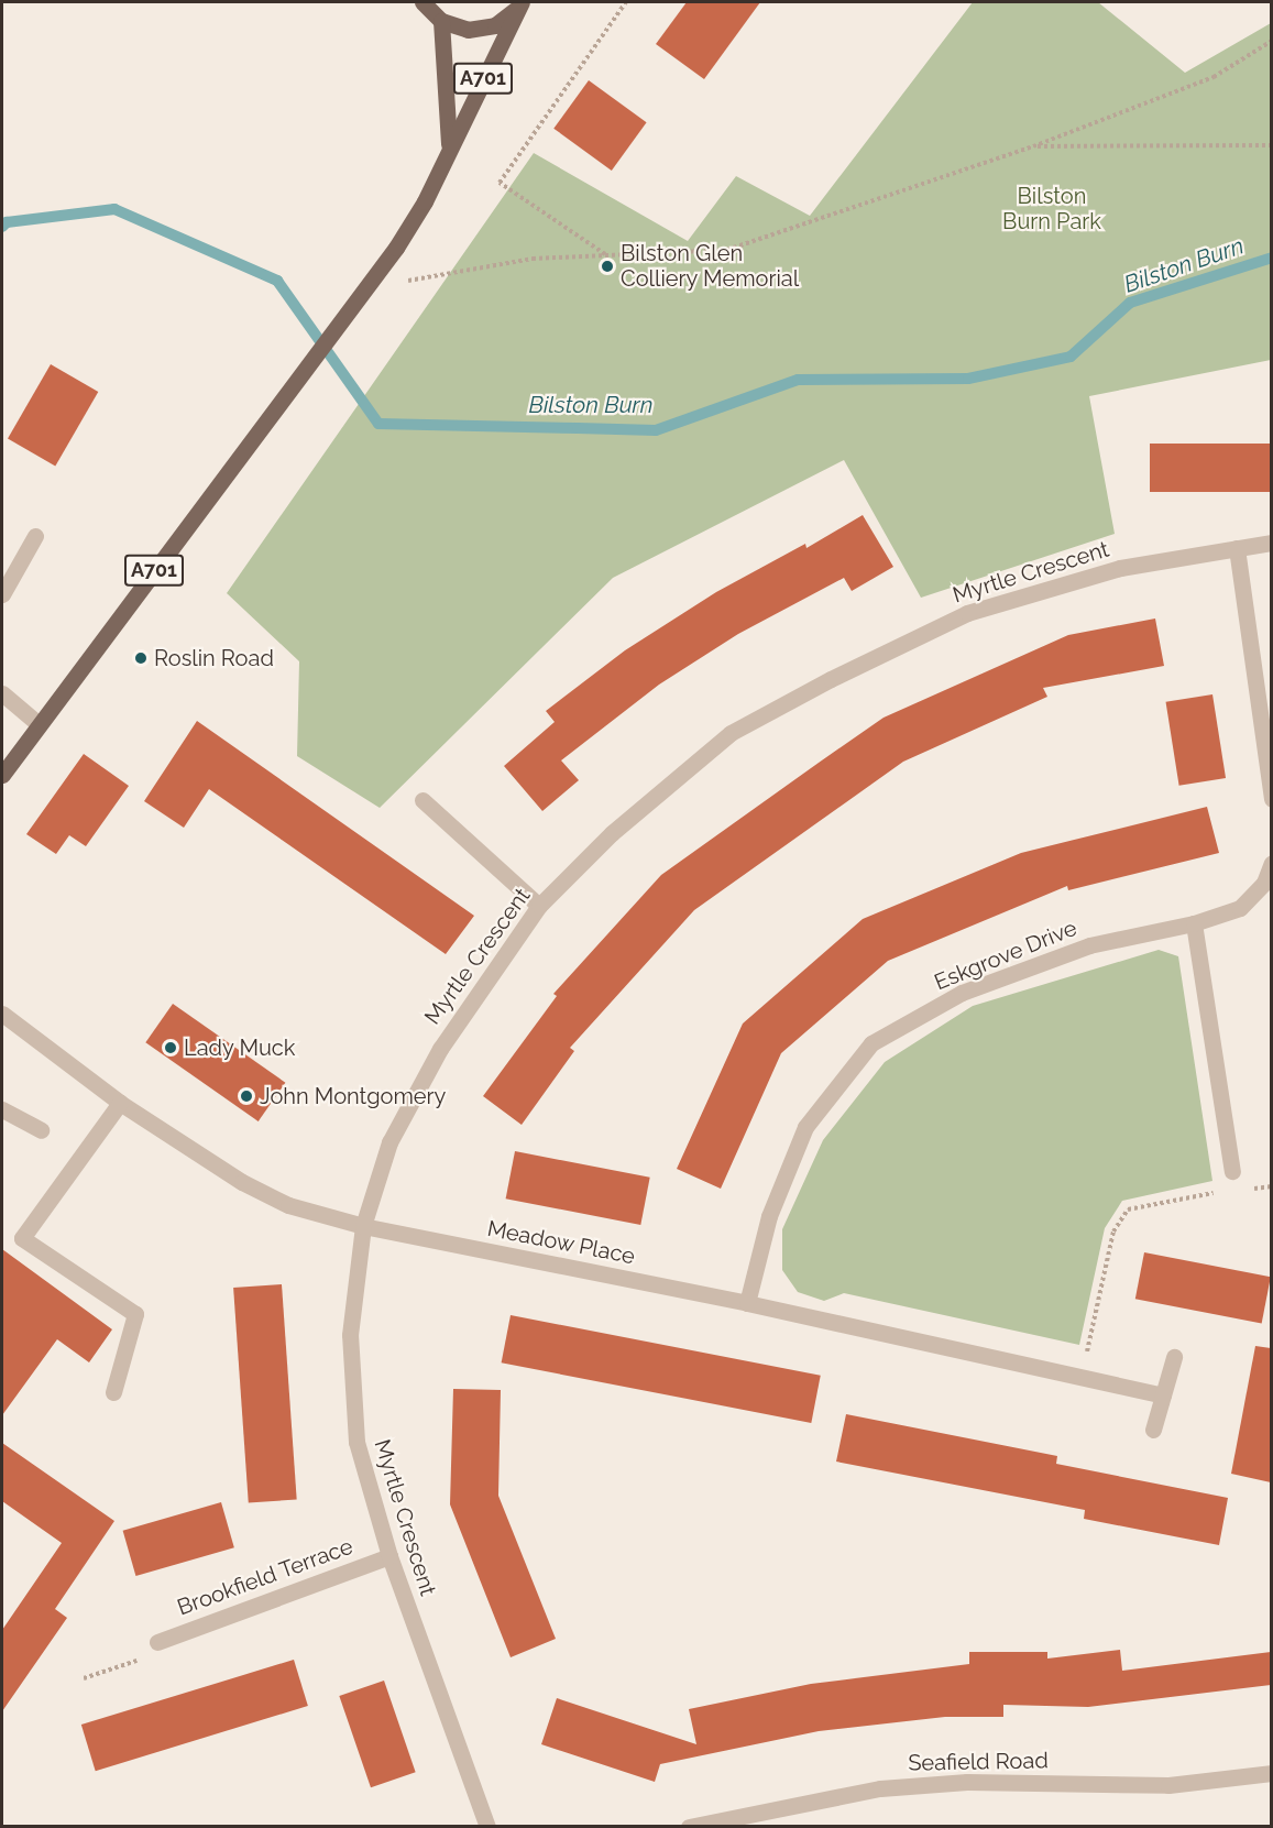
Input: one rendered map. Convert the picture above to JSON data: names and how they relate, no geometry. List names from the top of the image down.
{
  "streets": {
    "main road": ["A701"],
    "street": [
      "Myrtle Crescent",
      "Eskgrove Drive",
      "Meadow Place",
      "Brookfield Terrace",
      "Seafield Road"
    ]
  },
  "crossings": [
    ["Myrtle Crescent", "Meadow Place"],
    ["Myrtle Crescent", "Brookfield Terrace"],
    ["Eskgrove Drive", "Meadow Place"]
  ],
  "water": ["Bilston Burn"],
  "parks": ["Bilston Burn Park"],
  "places": [
    "Bilston Glen Colliery Memorial",
    "Roslin Road",
    "Lady Muck",
    "John Montgomery"
  ]
}
